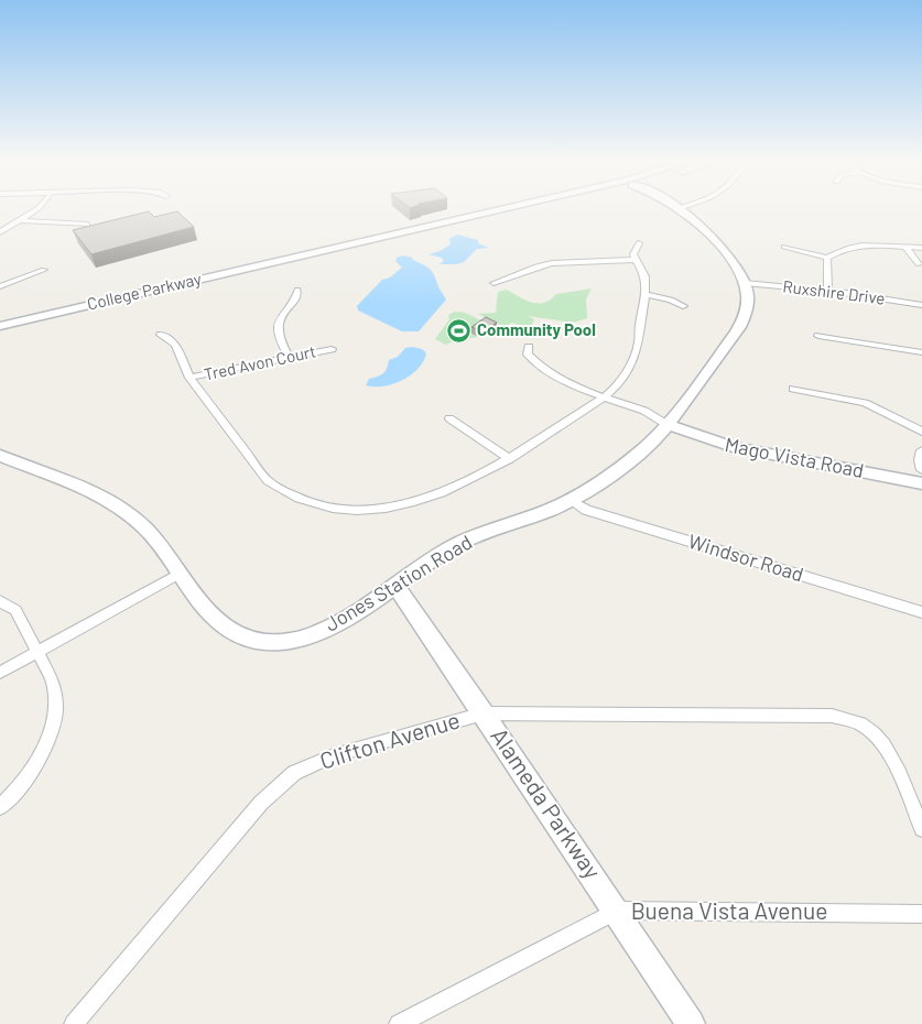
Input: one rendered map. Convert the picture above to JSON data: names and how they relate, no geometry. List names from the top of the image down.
{
  "streets": {
    "street": [
      "College Parkway",
      "Ruxshire Drive",
      "Tred Avon Court",
      "Mago Vista Road",
      "Windsor Road",
      "Jones Station Road",
      "Clifton Avenue",
      "Alameda Parkway",
      "Buena Vista Avenue"
    ]
  },
  "crossings": [
    ["Ruxshire Drive", "Jones Station Road"],
    ["Mago Vista Road", "Jones Station Road"],
    ["Windsor Road", "Jones Station Road"],
    ["Jones Station Road", "Alameda Parkway"],
    ["Clifton Avenue", "Alameda Parkway"],
    ["Alameda Parkway", "Buena Vista Avenue"]
  ],
  "places": {
    "sports": ["Community Pool"]
  }
}
